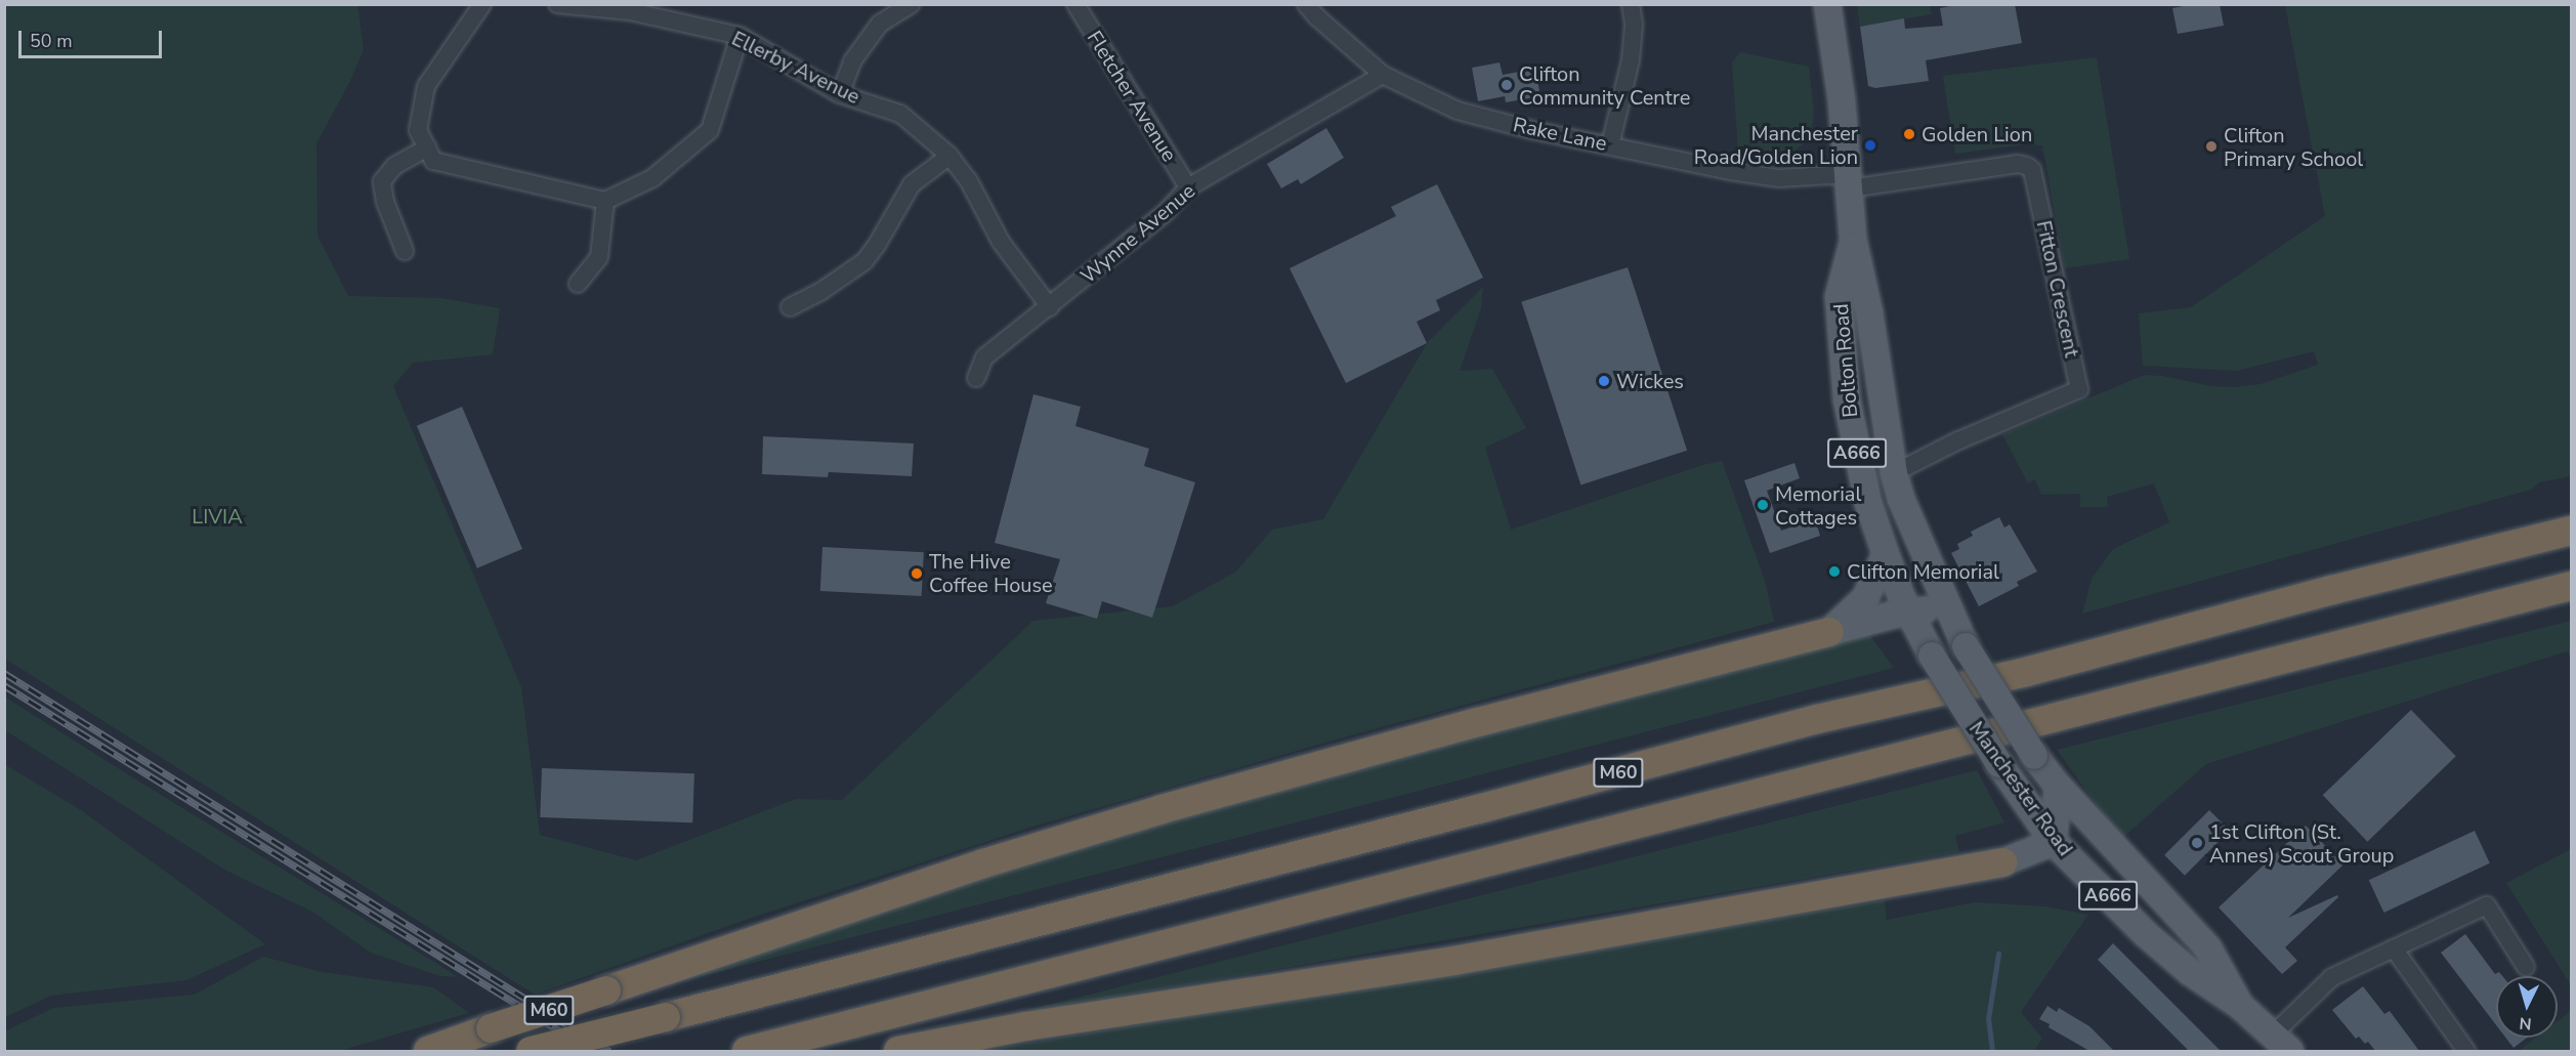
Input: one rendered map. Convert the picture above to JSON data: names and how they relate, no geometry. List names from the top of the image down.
{
  "streets": {
    "highway": ["M60"],
    "main road": ["Bolton Road", "A666", "Manchester Road"],
    "street": [
      "Ellerby Avenue",
      "Fletcher Avenue",
      "Rake Lane",
      "Wynne Avenue",
      "Fitton Crescent"
    ]
  },
  "crossings": [
    ["Ellerby Avenue", "Wynne Avenue"],
    ["Fletcher Avenue", "Wynne Avenue"],
    ["Rake Lane", "Wynne Avenue"],
    ["Rake Lane", "Fitton Crescent"],
    ["Rake Lane", "Bolton Road"],
    ["Fitton Crescent", "Bolton Road"],
    ["Bolton Road", "Manchester Road"]
  ],
  "parks": ["LIVIA"],
  "places": [
    "Clifton Community Centre",
    "Golden Lion",
    "Manchester Road/Golden Lion",
    "Clifton Primary School",
    "Wickes",
    "Memorial Cottages",
    "Clifton Memorial",
    "The Hive Coffee House",
    "1st Clifton (St. Annes) Scout Group"
  ],
  "scale_bar": "50 m",
  "north": "bottom"
}
